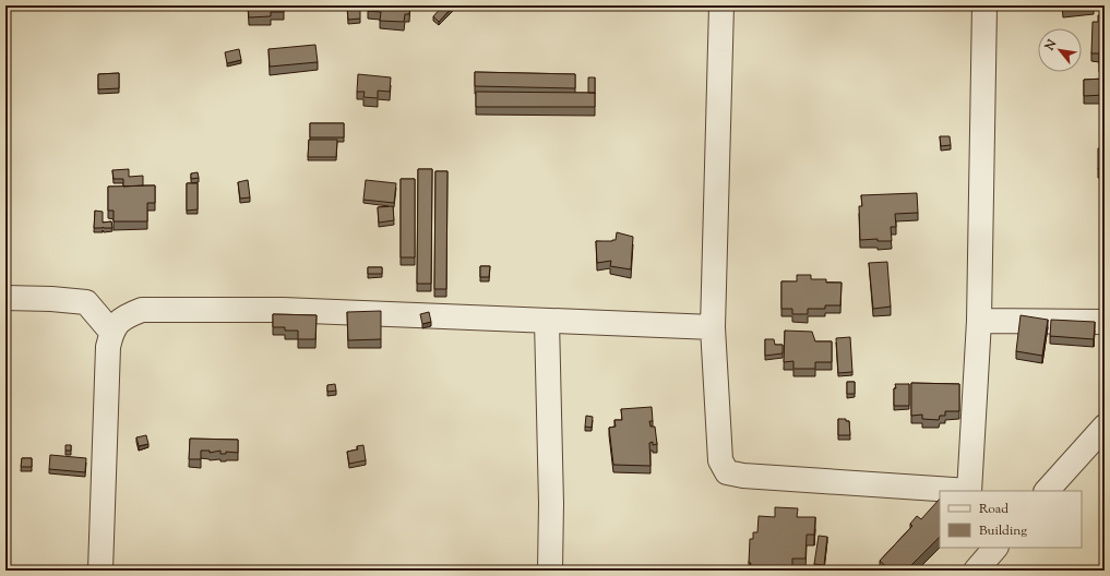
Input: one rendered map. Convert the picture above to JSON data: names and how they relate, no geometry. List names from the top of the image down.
{
  "legend": ["Road", "Building"],
  "north": "top left"
}
